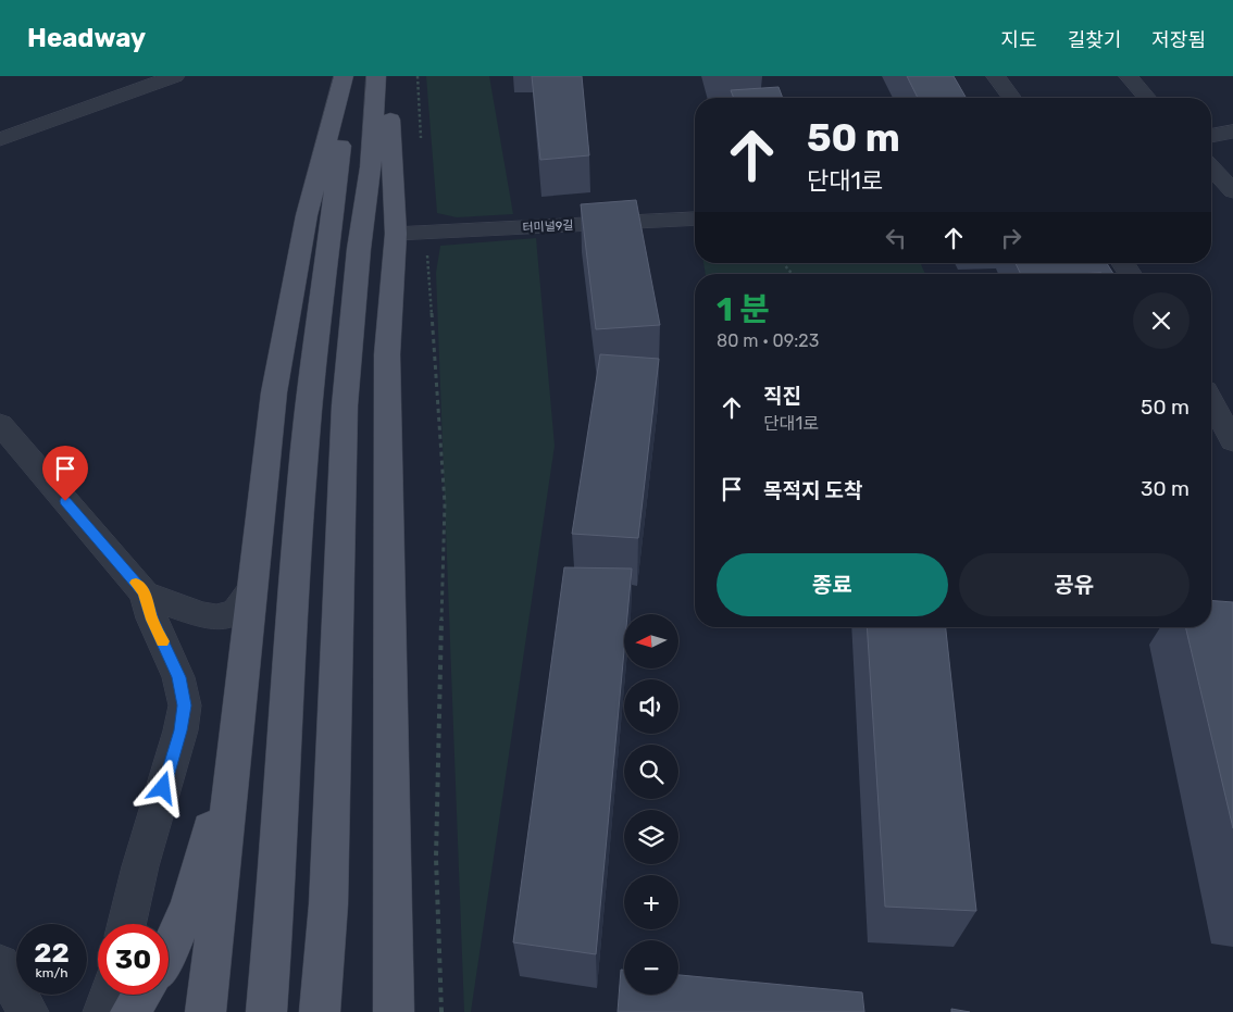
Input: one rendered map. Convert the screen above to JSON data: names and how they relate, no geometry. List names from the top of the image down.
{
  "streets": {
    "street": ["터미널9길"]
  },
  "north": "left",
  "page": {
    "header": "Headway",
    "nav": ["지도", "길찾기", "저장됨"],
    "turn": ["50 m", "단대1로"],
    "heading": ["1 분", "80 m · 09:23"],
    "list": [
      {
        "name": "직진",
        "note": "단대1로",
        "value": "50 m"
      },
      {
        "name": "목적지 도착",
        "value": "30 m"
      }
    ],
    "buttons": ["종료", "공유"],
    "map_buttons": ["+", "−"],
    "speed": "22 km/h",
    "limit": "30"
  }
}
